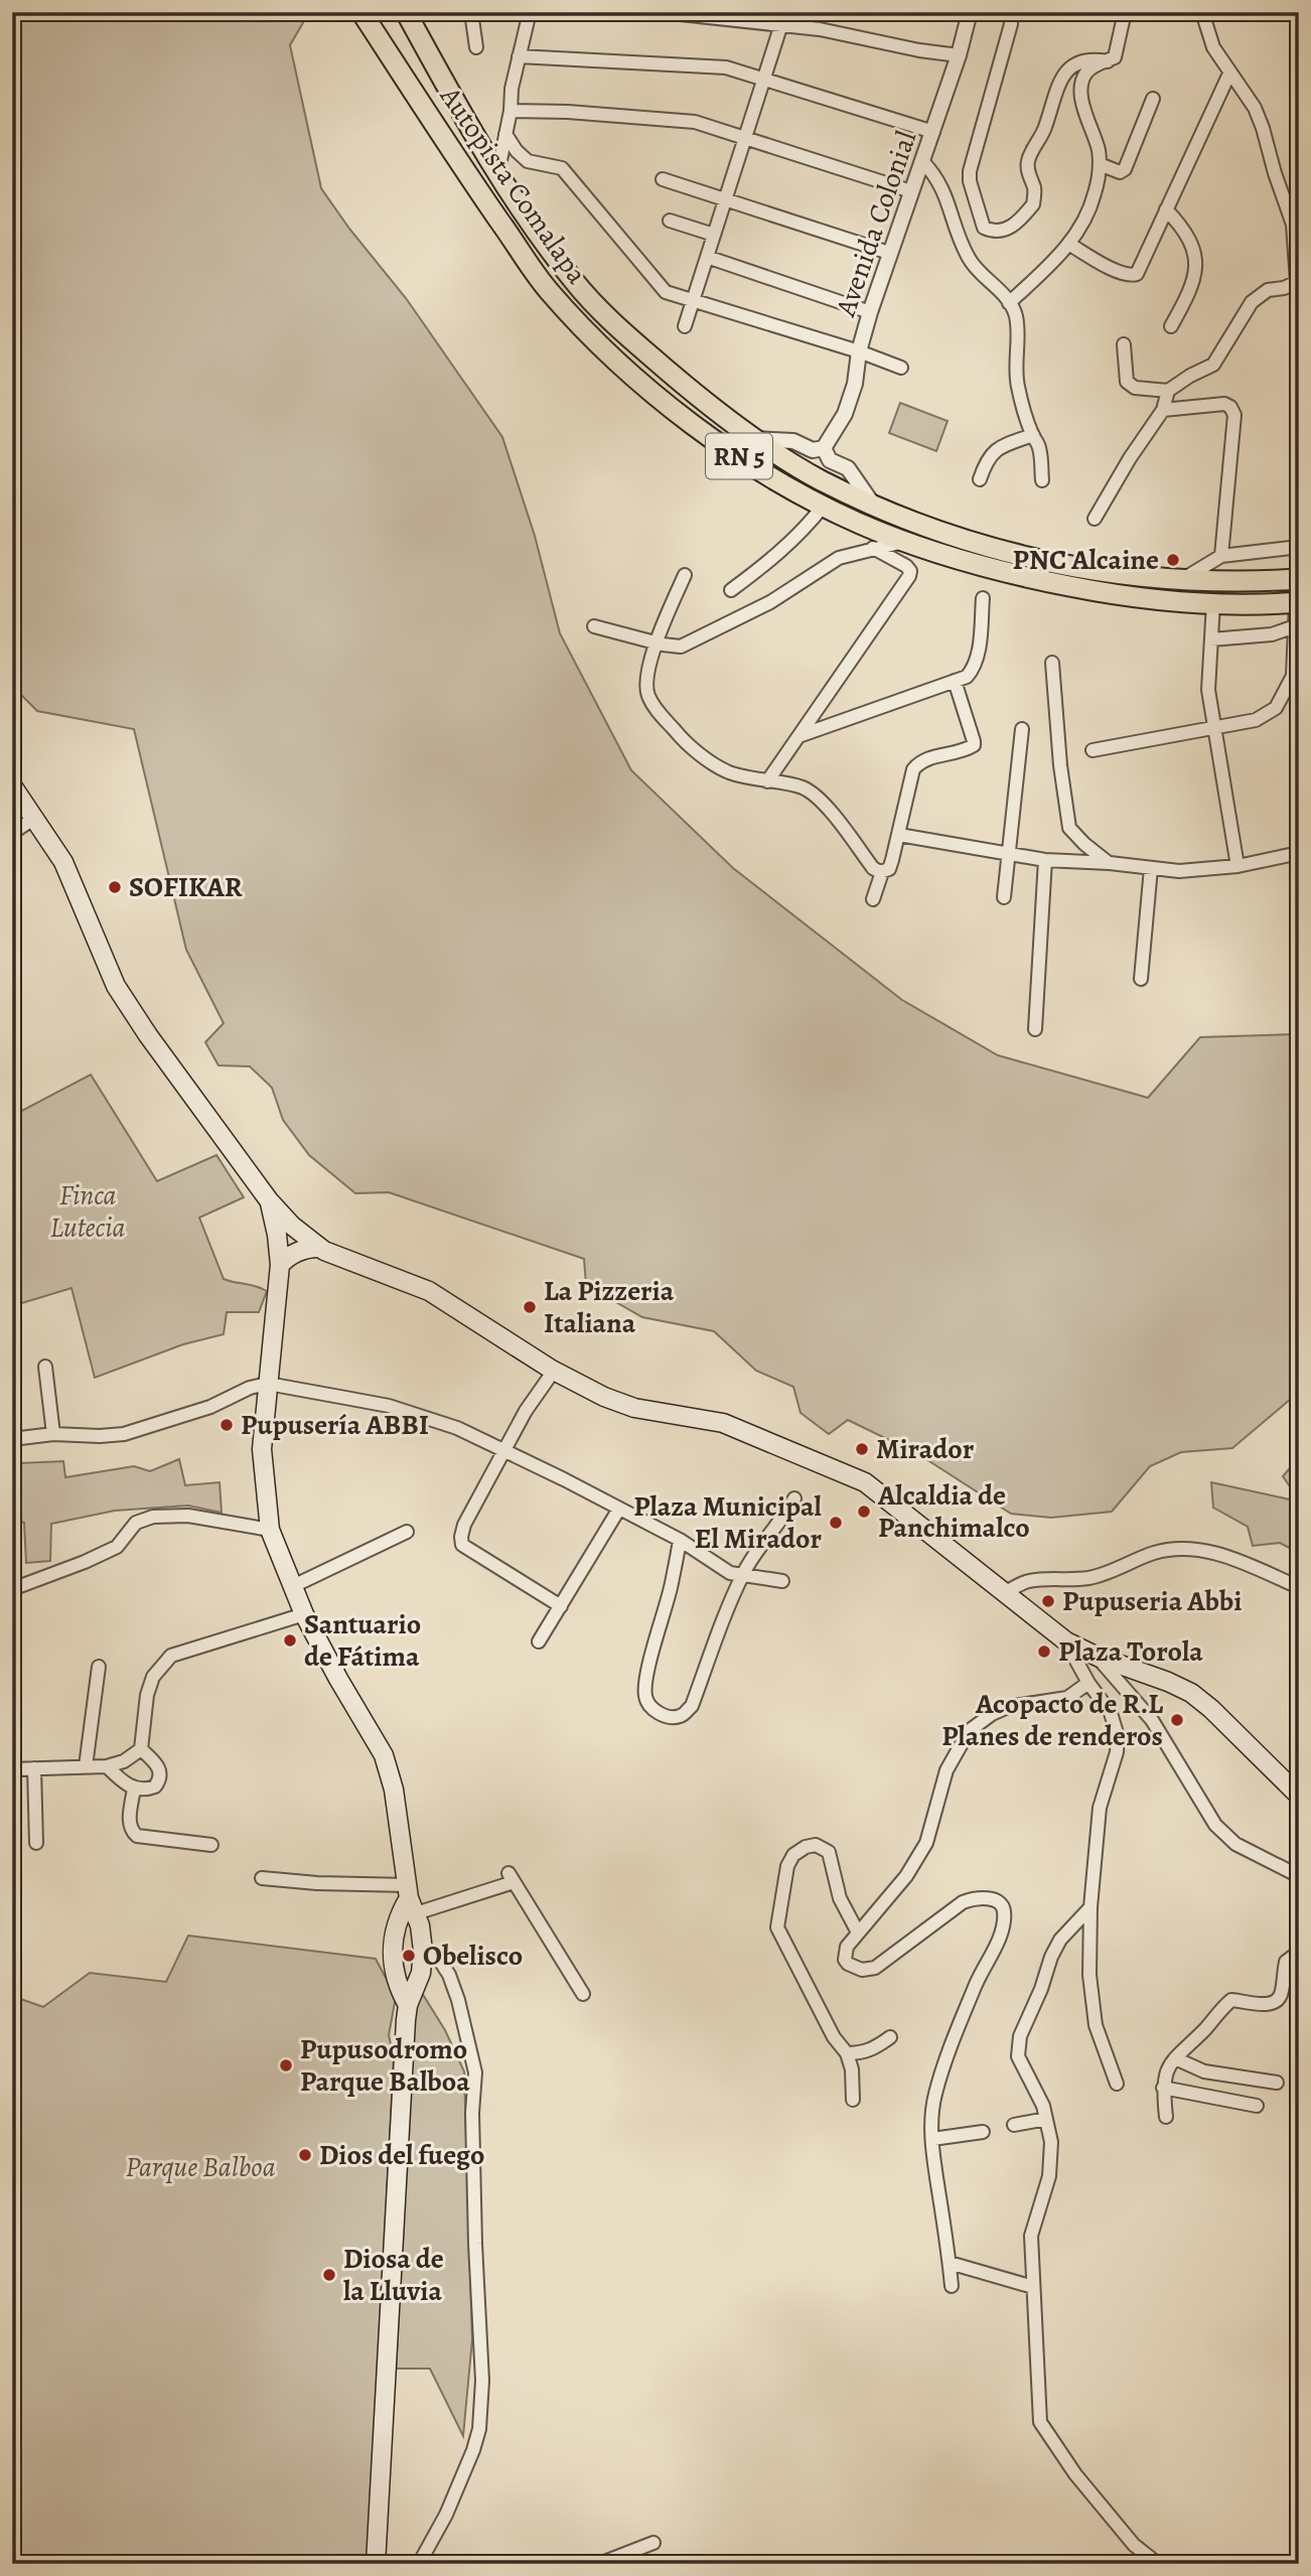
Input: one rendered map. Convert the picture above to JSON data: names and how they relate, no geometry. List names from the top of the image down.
{
  "streets": {
    "highway": ["Autopista Comalapa", "RN 5"],
    "street": ["Avenida Colonial"]
  },
  "parks": ["Finca Lutecia", "Parque Balboa"],
  "places": [
    "PNC Alcaine",
    "SOFIKAR",
    "La Pizzeria Italiana",
    "Pupusería ABBI",
    "Mirador",
    "Alcaldia de Panchimalco",
    "Plaza Municipal El Mirador",
    "Pupuseria Abbi",
    "Santuario de Fátima",
    "Plaza Torola",
    "Acopacto de R.L Planes de renderos",
    "Obelisco",
    "Pupusodromo Parque Balboa",
    "Dios del fuego",
    "Diosa de la Lluvia"
  ]
}
